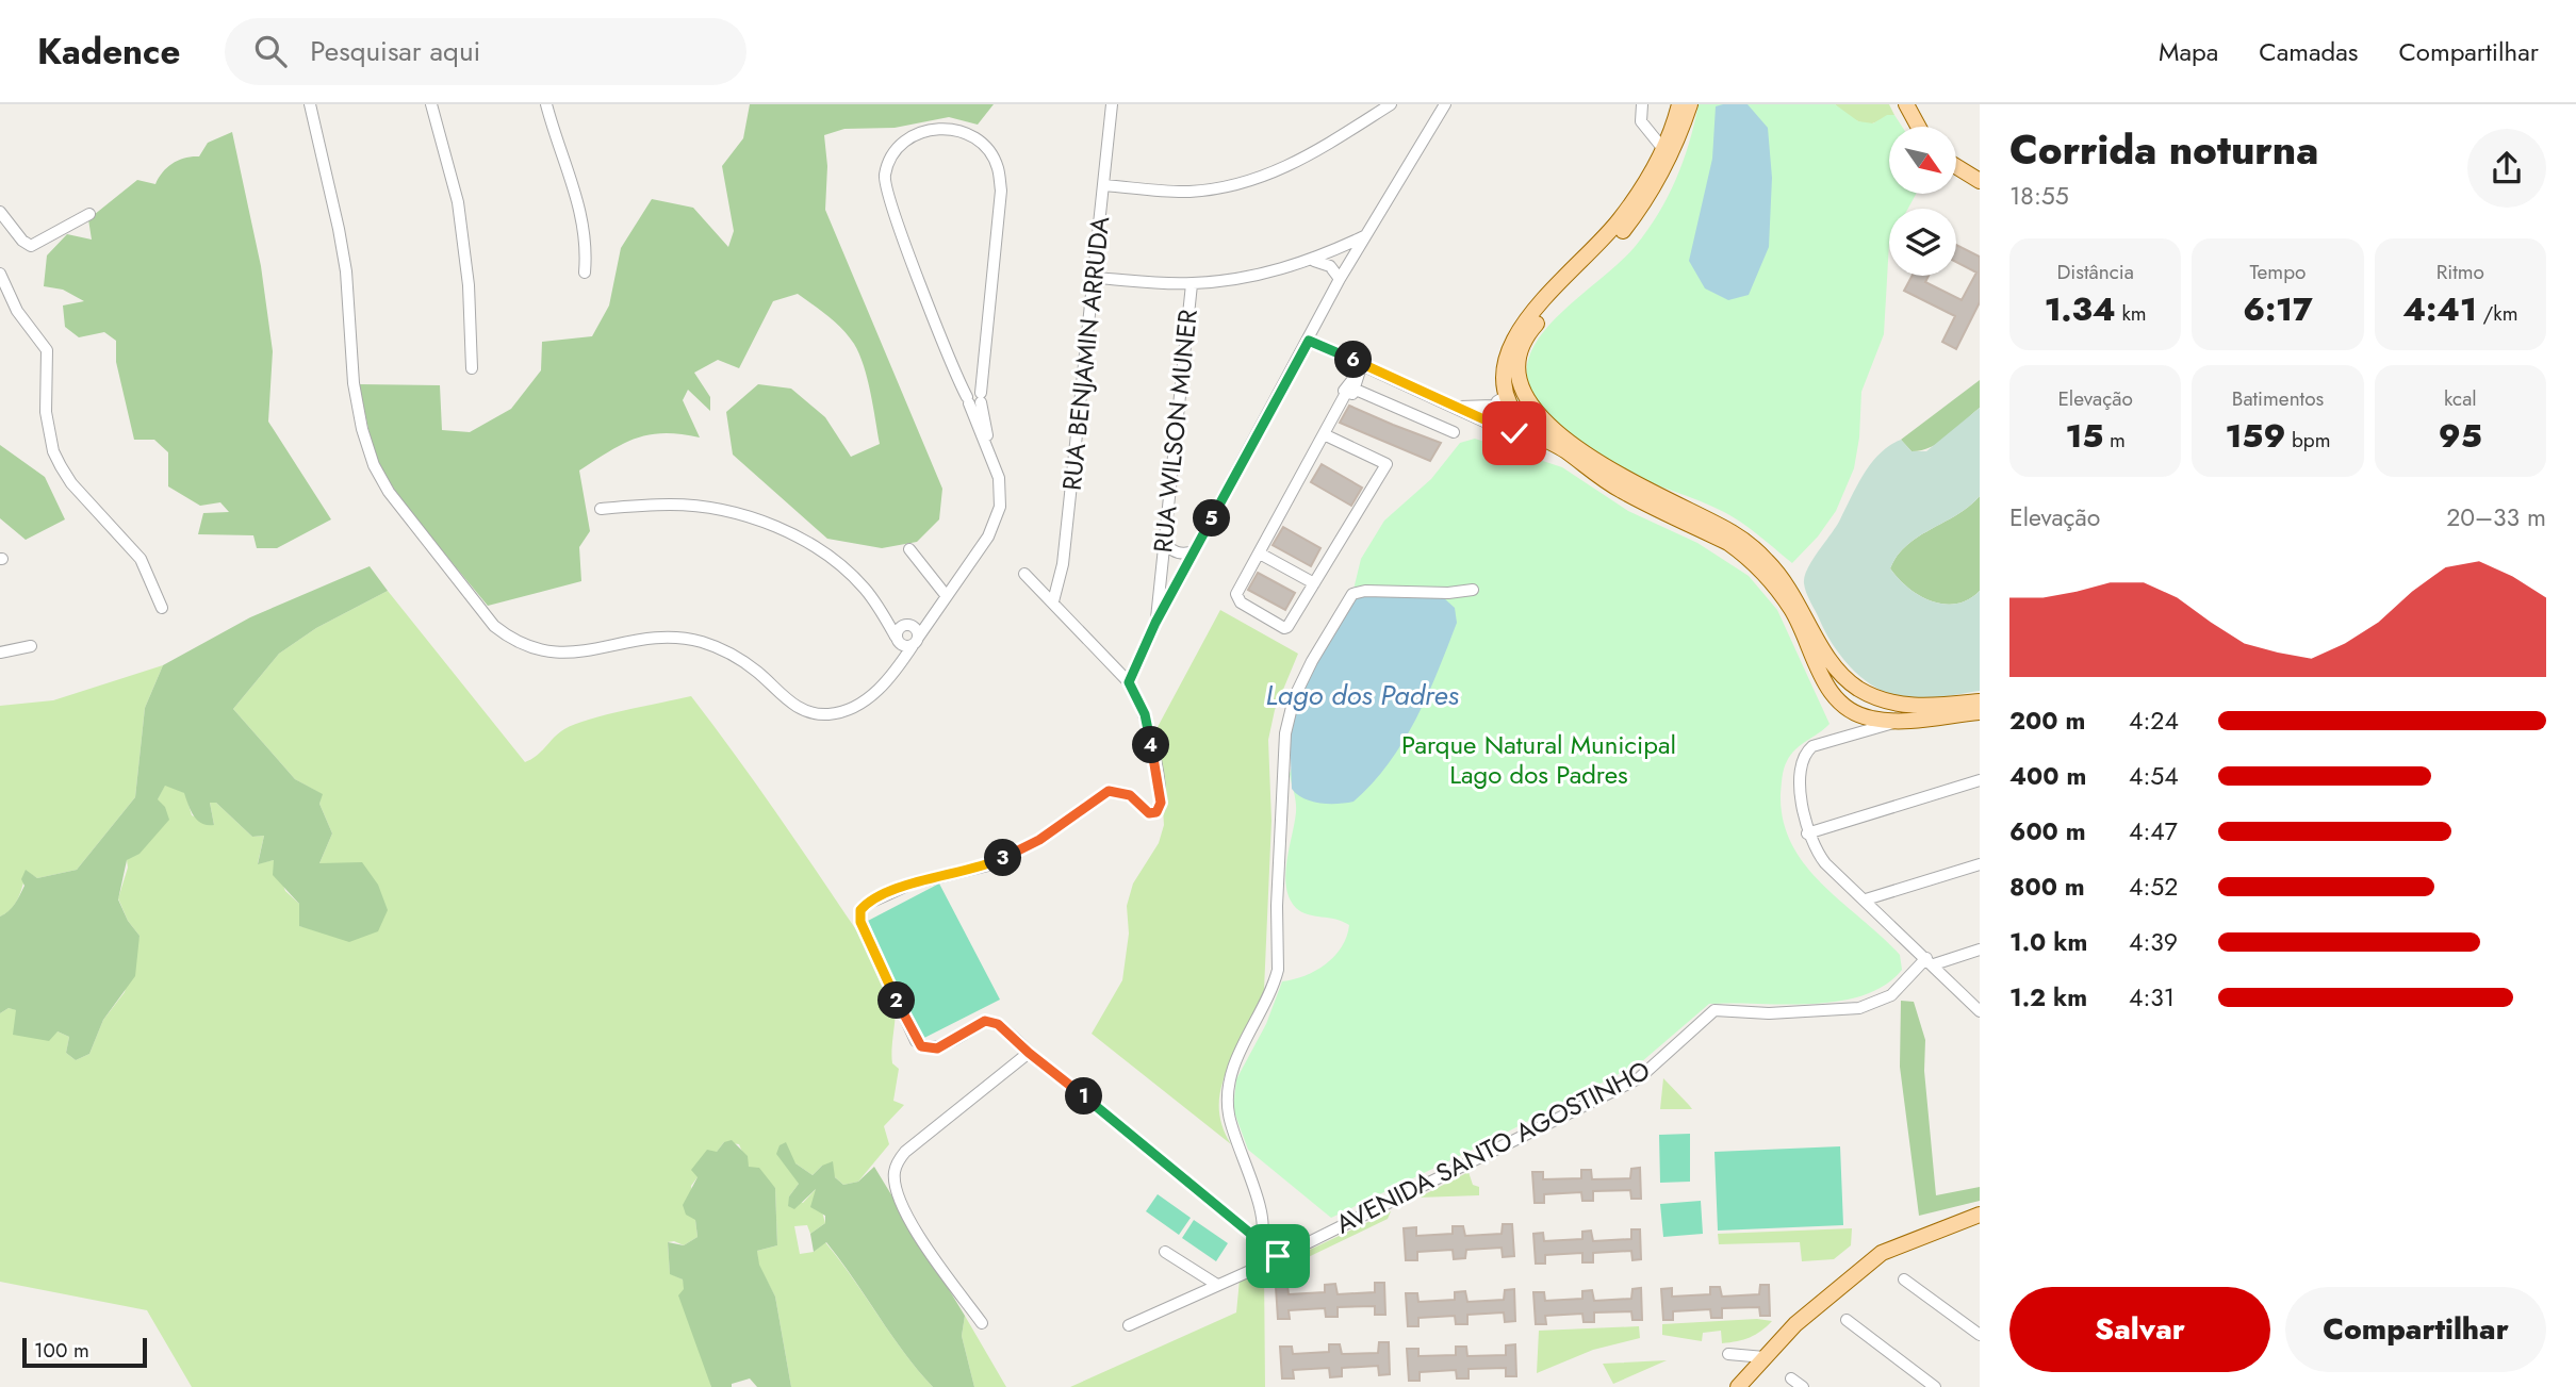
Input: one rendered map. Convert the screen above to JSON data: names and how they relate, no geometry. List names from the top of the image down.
{
  "streets": {
    "street": ["RUA BENJAMIN ARRUDA", "RUA WILSON MUNER", "AVENIDA SANTO AGOSTINHO"]
  },
  "water": ["Lago dos Padres"],
  "parks": ["Parque Natural Municipal Lago dos Padres"],
  "scale_bar": "100 m",
  "north": "bottom right",
  "page": {
    "header": "Kadence",
    "search": "Pesquisar aqui",
    "nav": ["Mapa", "Camadas", "Compartilhar"],
    "heading": ["Corrida noturna", "18:55"],
    "stats": [
      ["Distância", "1.34 km"],
      ["Tempo", "6:17"],
      ["Ritmo", "4:41 /km"],
      ["Elevação", "15 m"],
      ["Batimentos", "159 bpm"],
      ["kcal", "95"]
    ],
    "pins": [
      "6",
      "5",
      "4",
      "3",
      "2",
      "1"
    ],
    "chart": ["Elevação", "20–33 m"],
    "list": [
      {
        "name": "200 m",
        "note": "4:24"
      },
      {
        "name": "400 m",
        "note": "4:54"
      },
      {
        "name": "600 m",
        "note": "4:47"
      },
      {
        "name": "800 m",
        "note": "4:52"
      },
      {
        "name": "1.0 km",
        "note": "4:39"
      },
      {
        "name": "1.2 km",
        "note": "4:31"
      }
    ],
    "buttons": ["Salvar", "Compartilhar"],
    "scale": "100 m"
  }
}
